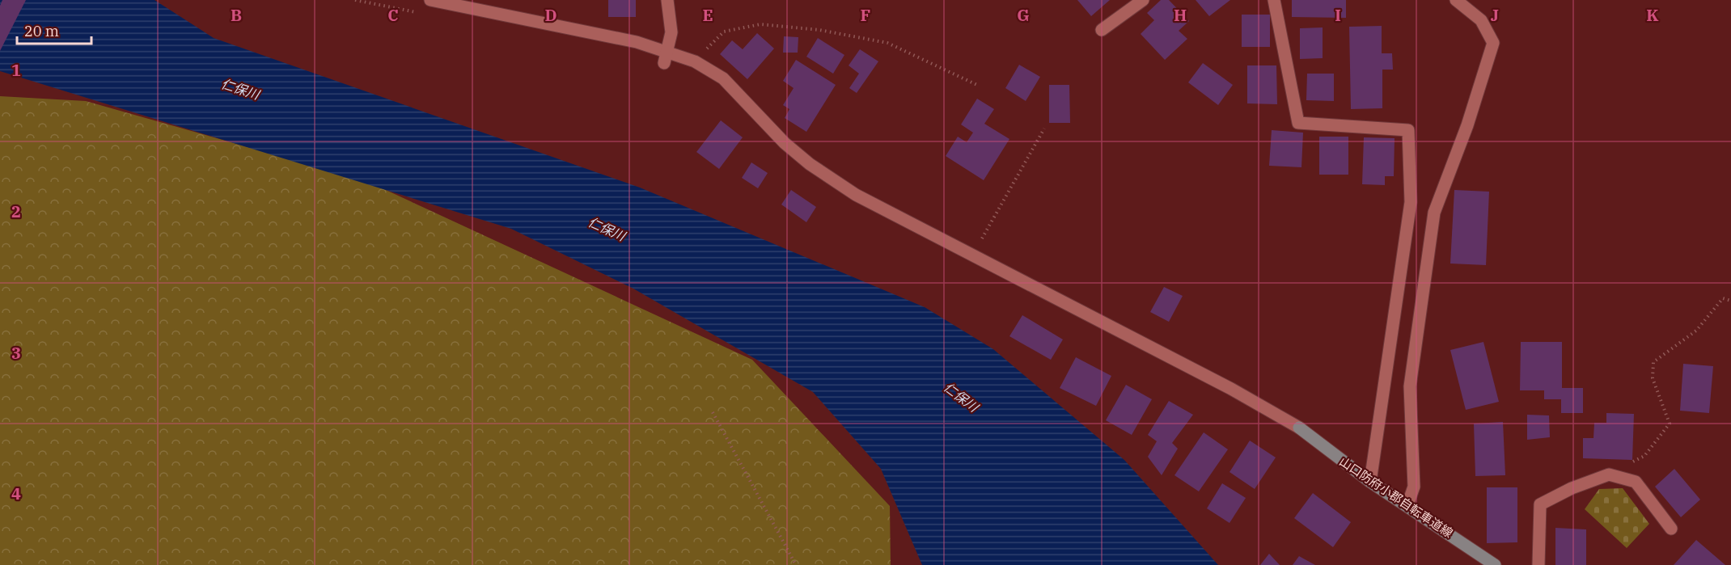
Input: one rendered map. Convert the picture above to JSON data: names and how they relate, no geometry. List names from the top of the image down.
{
  "streets": {
    "main road": ["山口防府小郡自転車道線"]
  },
  "water": ["仁保川"],
  "scale_bar": "20 m",
  "grid": {
    "columns": [
      "B",
      "C",
      "D",
      "E",
      "F",
      "G",
      "H",
      "I",
      "J",
      "K"
    ],
    "rows": [
      "1",
      "2",
      "3",
      "4"
    ]
  }
}
